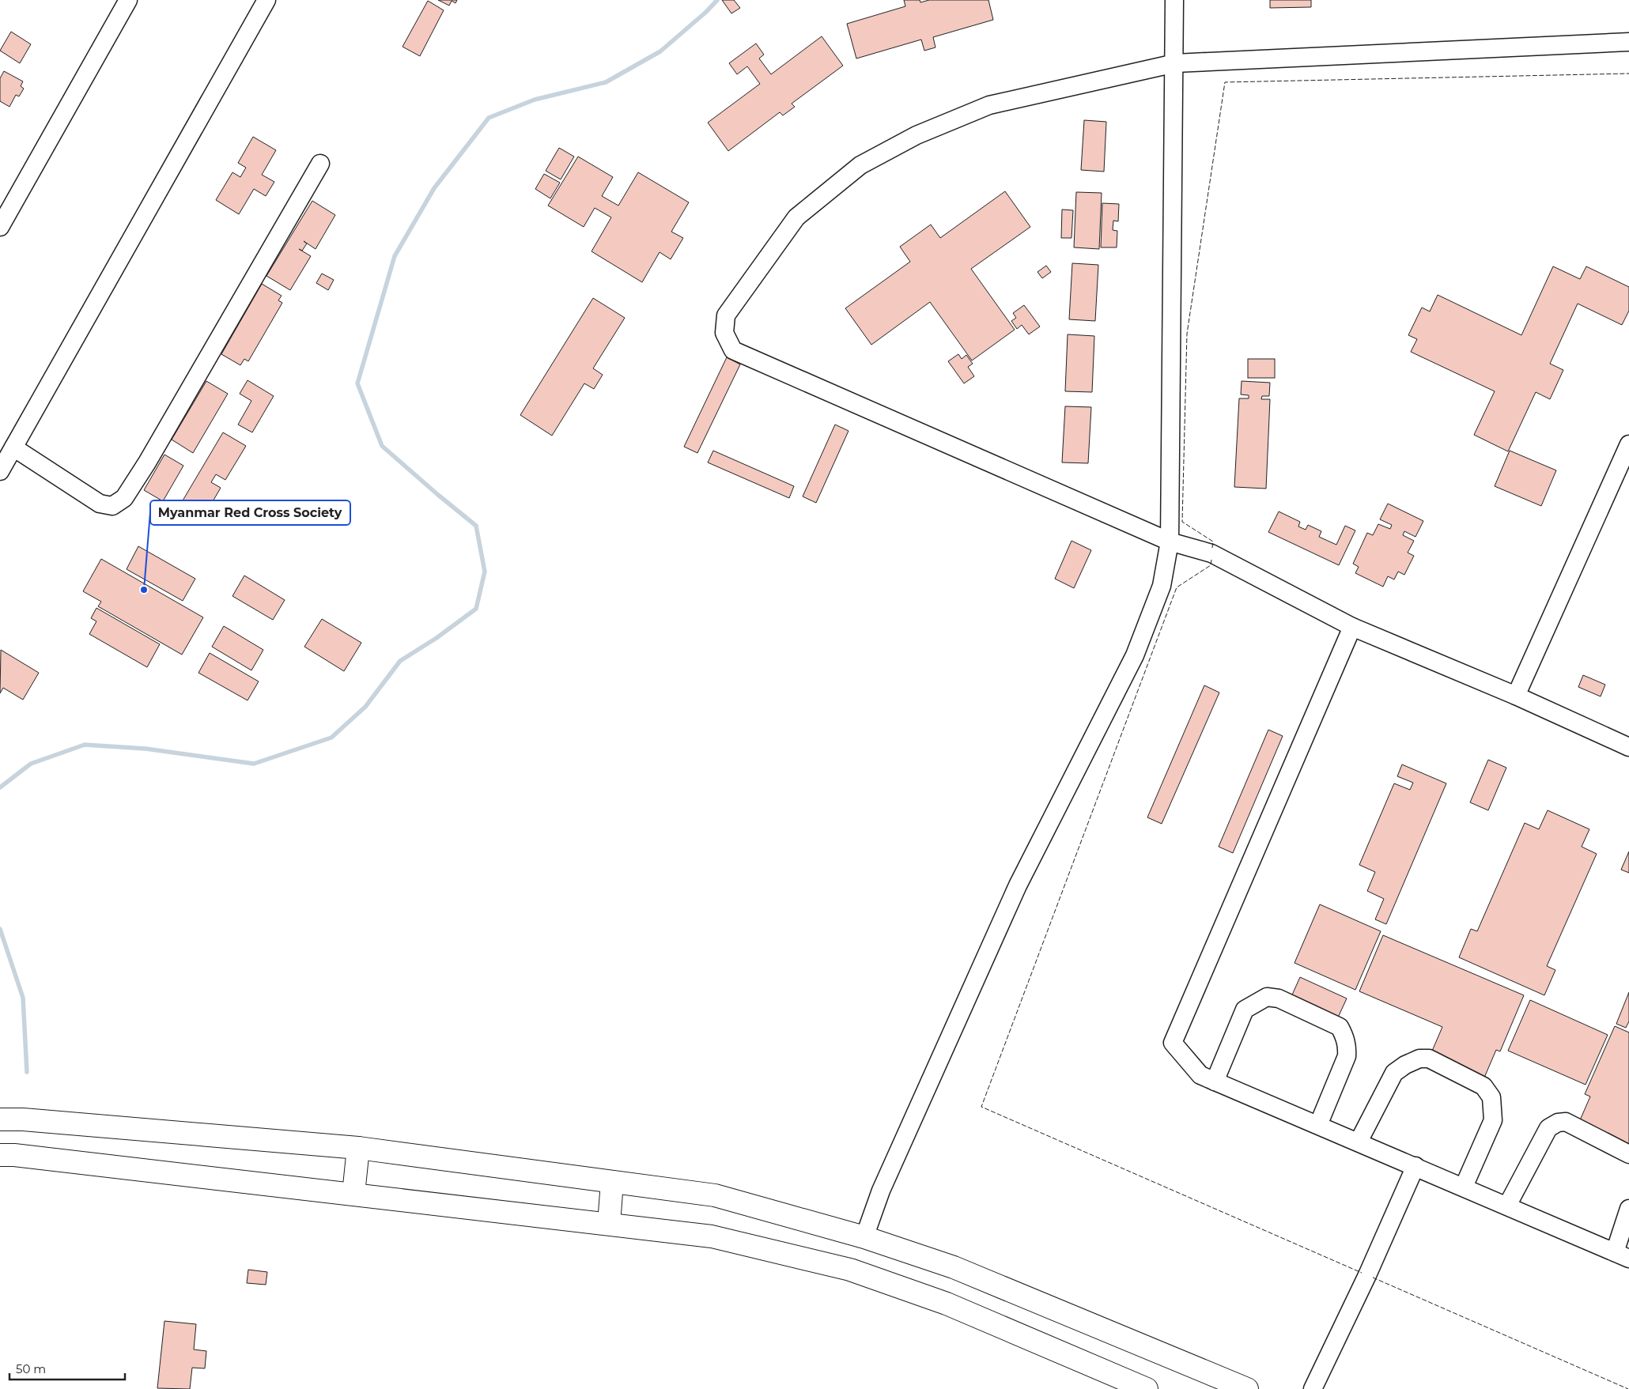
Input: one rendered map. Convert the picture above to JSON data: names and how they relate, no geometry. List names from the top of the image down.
{
  "places": ["Myanmar Red Cross Society"],
  "scale_bar": "50 m"
}
